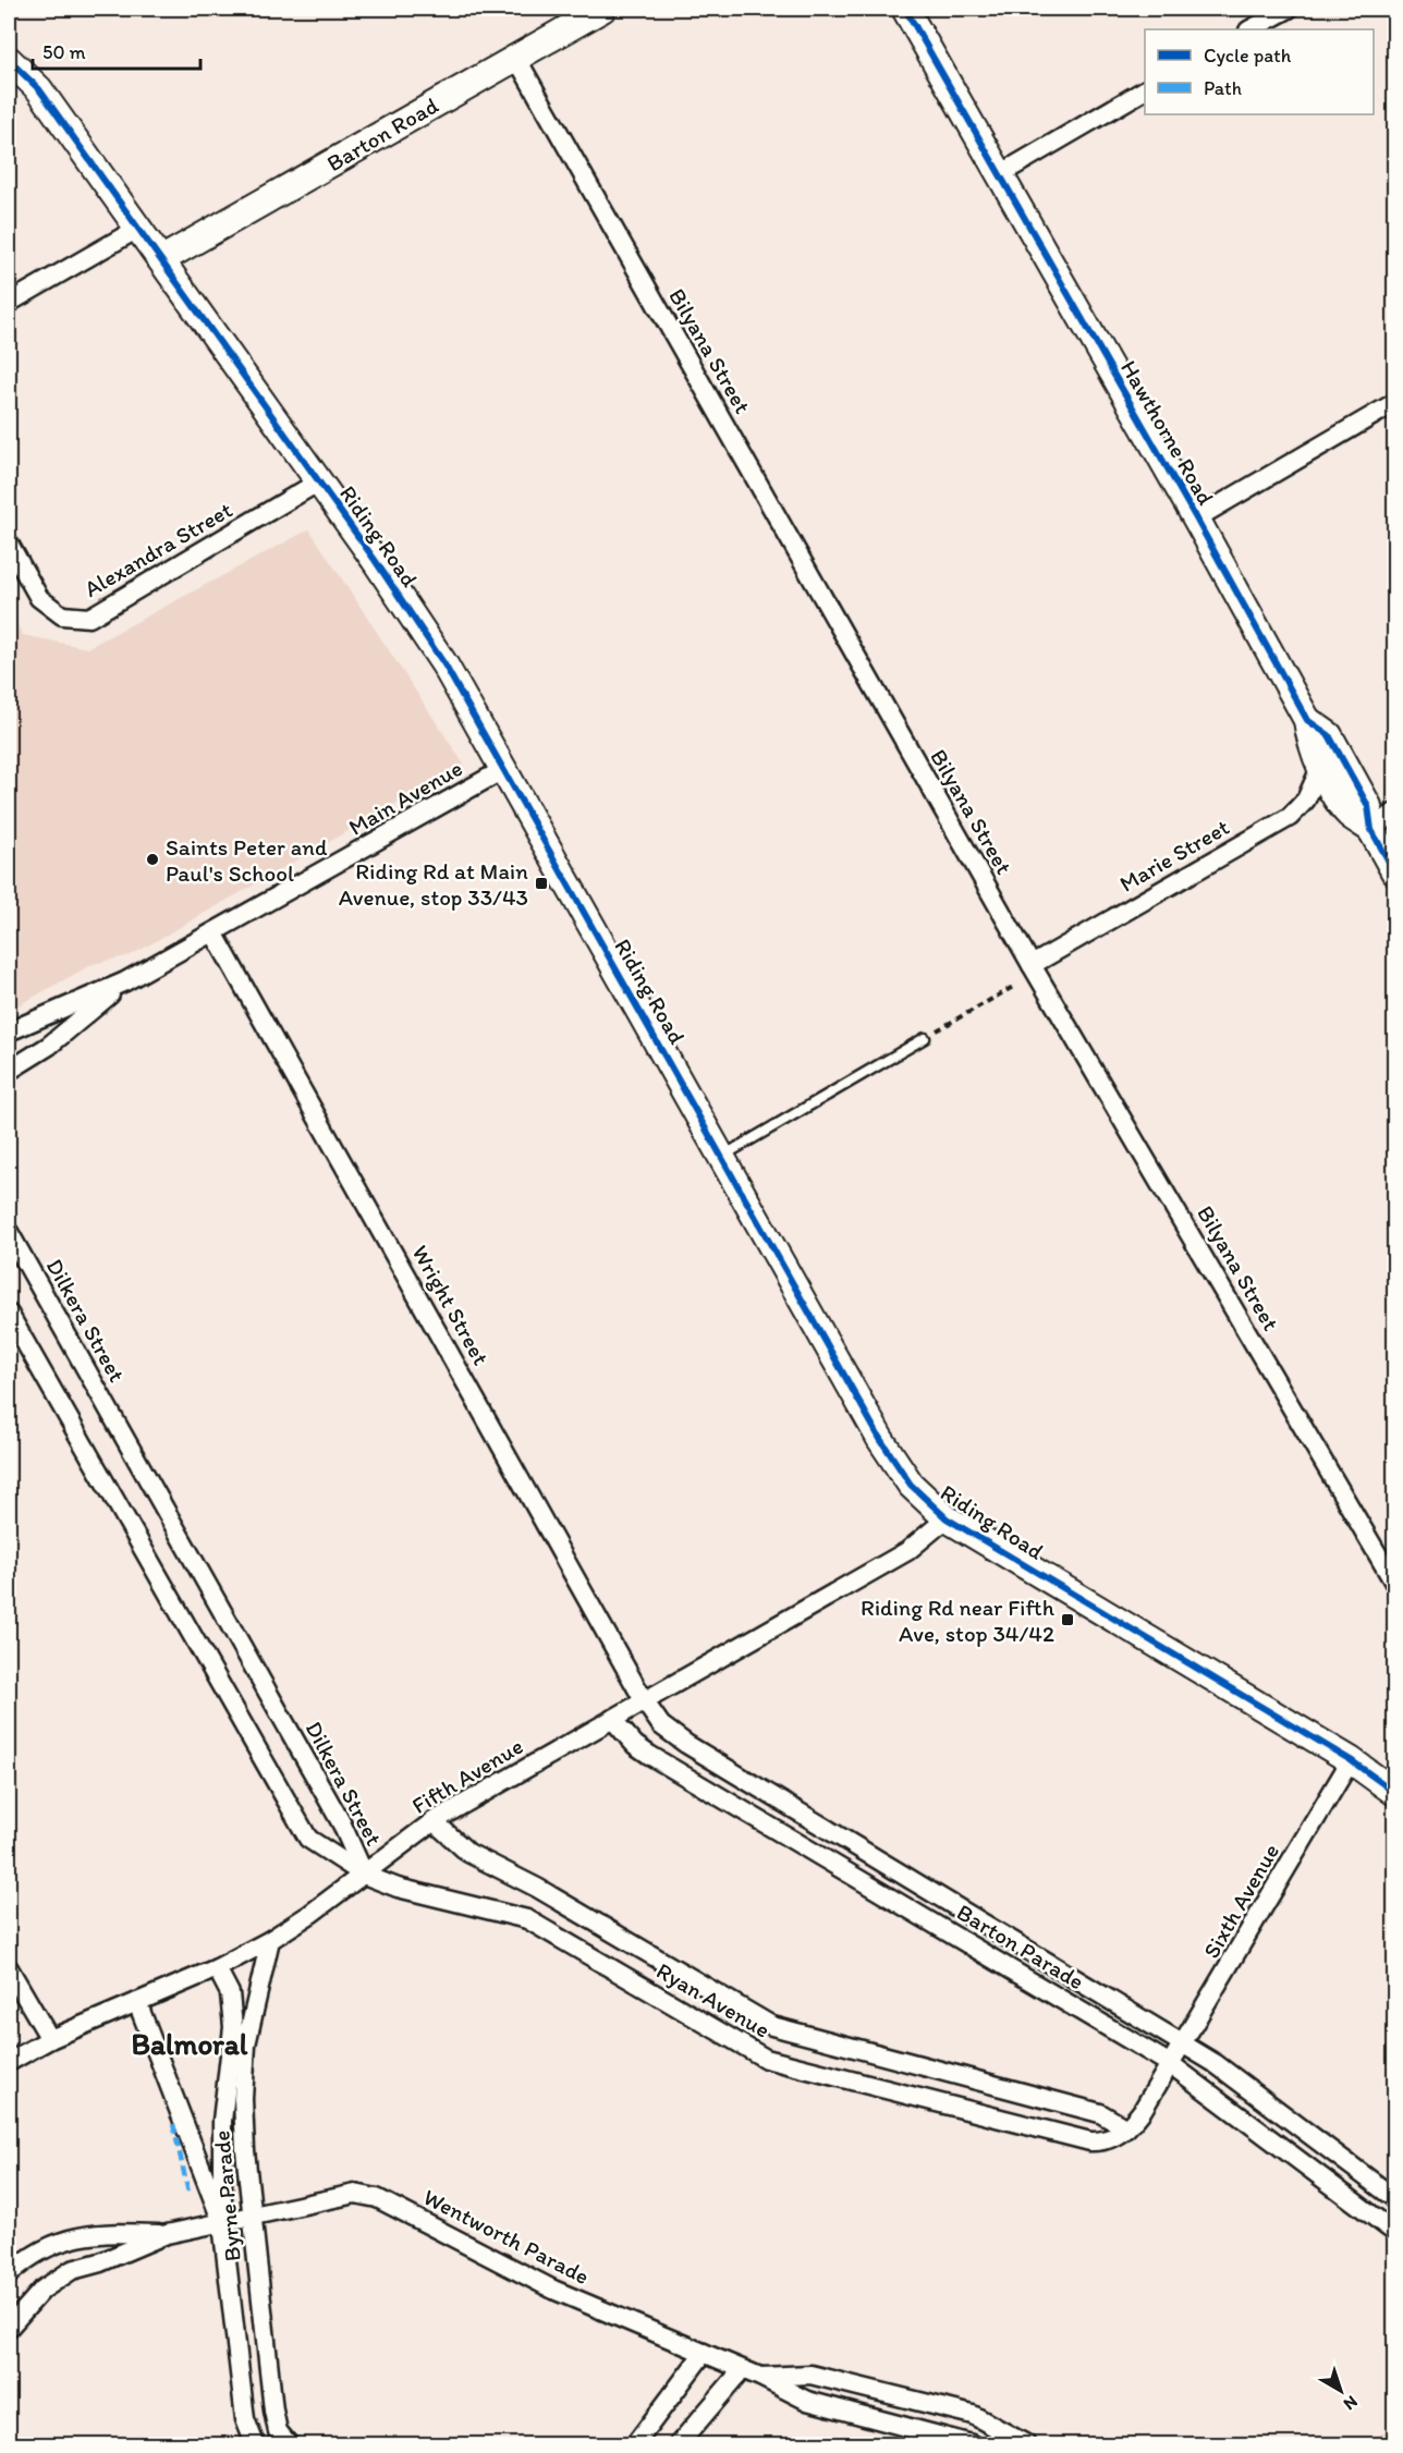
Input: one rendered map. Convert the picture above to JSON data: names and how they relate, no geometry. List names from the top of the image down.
{
  "streets": {
    "main road": ["Barton Road", "Hawthorne Road", "Riding Road"],
    "street": [
      "Bilyana Street",
      "Alexandra Street",
      "Main Avenue",
      "Marie Street",
      "Wright Street",
      "Dilkera Street",
      "Fifth Avenue",
      "Sixth Avenue",
      "Barton Parade",
      "Ryan Avenue",
      "Byrne Parade",
      "Wentworth Parade"
    ]
  },
  "crossings": [
    ["Barton Road", "Bilyana Street"],
    ["Barton Road", "Riding Road"],
    ["Bilyana Street", "Marie Street"],
    ["Hawthorne Road", "Marie Street"],
    ["Riding Road", "Alexandra Street"],
    ["Riding Road", "Main Avenue"],
    ["Riding Road", "Fifth Avenue"],
    ["Riding Road", "Sixth Avenue"],
    ["Main Avenue", "Wright Street"],
    ["Wright Street", "Fifth Avenue"],
    ["Wright Street", "Barton Parade"],
    ["Dilkera Street", "Fifth Avenue"],
    ["Dilkera Street", "Ryan Avenue"],
    ["Fifth Avenue", "Barton Parade"],
    ["Fifth Avenue", "Ryan Avenue"],
    ["Fifth Avenue", "Byrne Parade"],
    ["Sixth Avenue", "Barton Parade"],
    ["Sixth Avenue", "Ryan Avenue"],
    ["Barton Parade", "Ryan Avenue"],
    ["Byrne Parade", "Wentworth Parade"]
  ],
  "districts": ["Balmoral"],
  "places": {
    "other": ["Saints Peter and Paul's School"],
    "transit": ["Riding Rd at Main Avenue, stop 33/43", "Riding Rd near Fifth Ave, stop 34/42"]
  },
  "legend": ["Cycle path", "Path"],
  "scale_bar": "50 m",
  "north": "bottom right"
}
